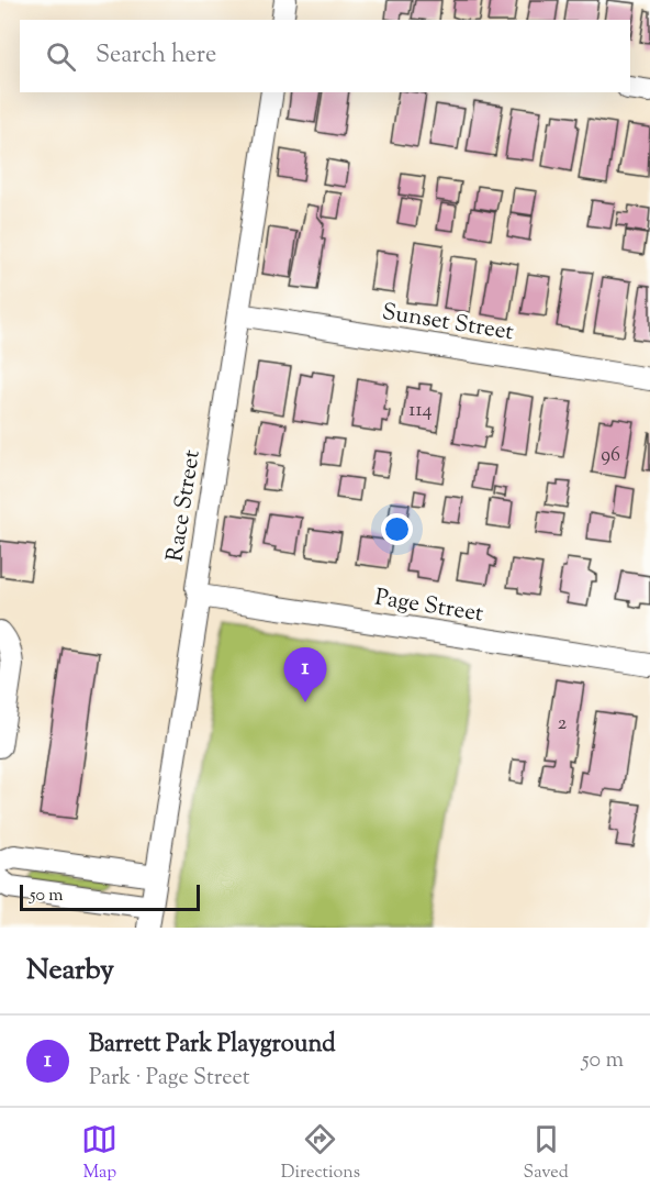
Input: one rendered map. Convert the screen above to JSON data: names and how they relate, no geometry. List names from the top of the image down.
{
  "streets": {
    "street": ["Sunset Street", "Race Street", "Page Street"]
  },
  "crossings": [
    ["Sunset Street", "Race Street"],
    ["Race Street", "Page Street"]
  ],
  "house_numbers": ["114", "96", "2"],
  "scale_bar": "50 m",
  "page": {
    "search": "Search here",
    "pins": "1",
    "scale": "50 m",
    "heading": "Nearby",
    "list": [
      {
        "mark": "1",
        "name": "Barrett Park Playground",
        "note": "Park · Page Street",
        "value": "50 m"
      }
    ],
    "nav": ["Map", "Directions", "Saved"]
  }
}
